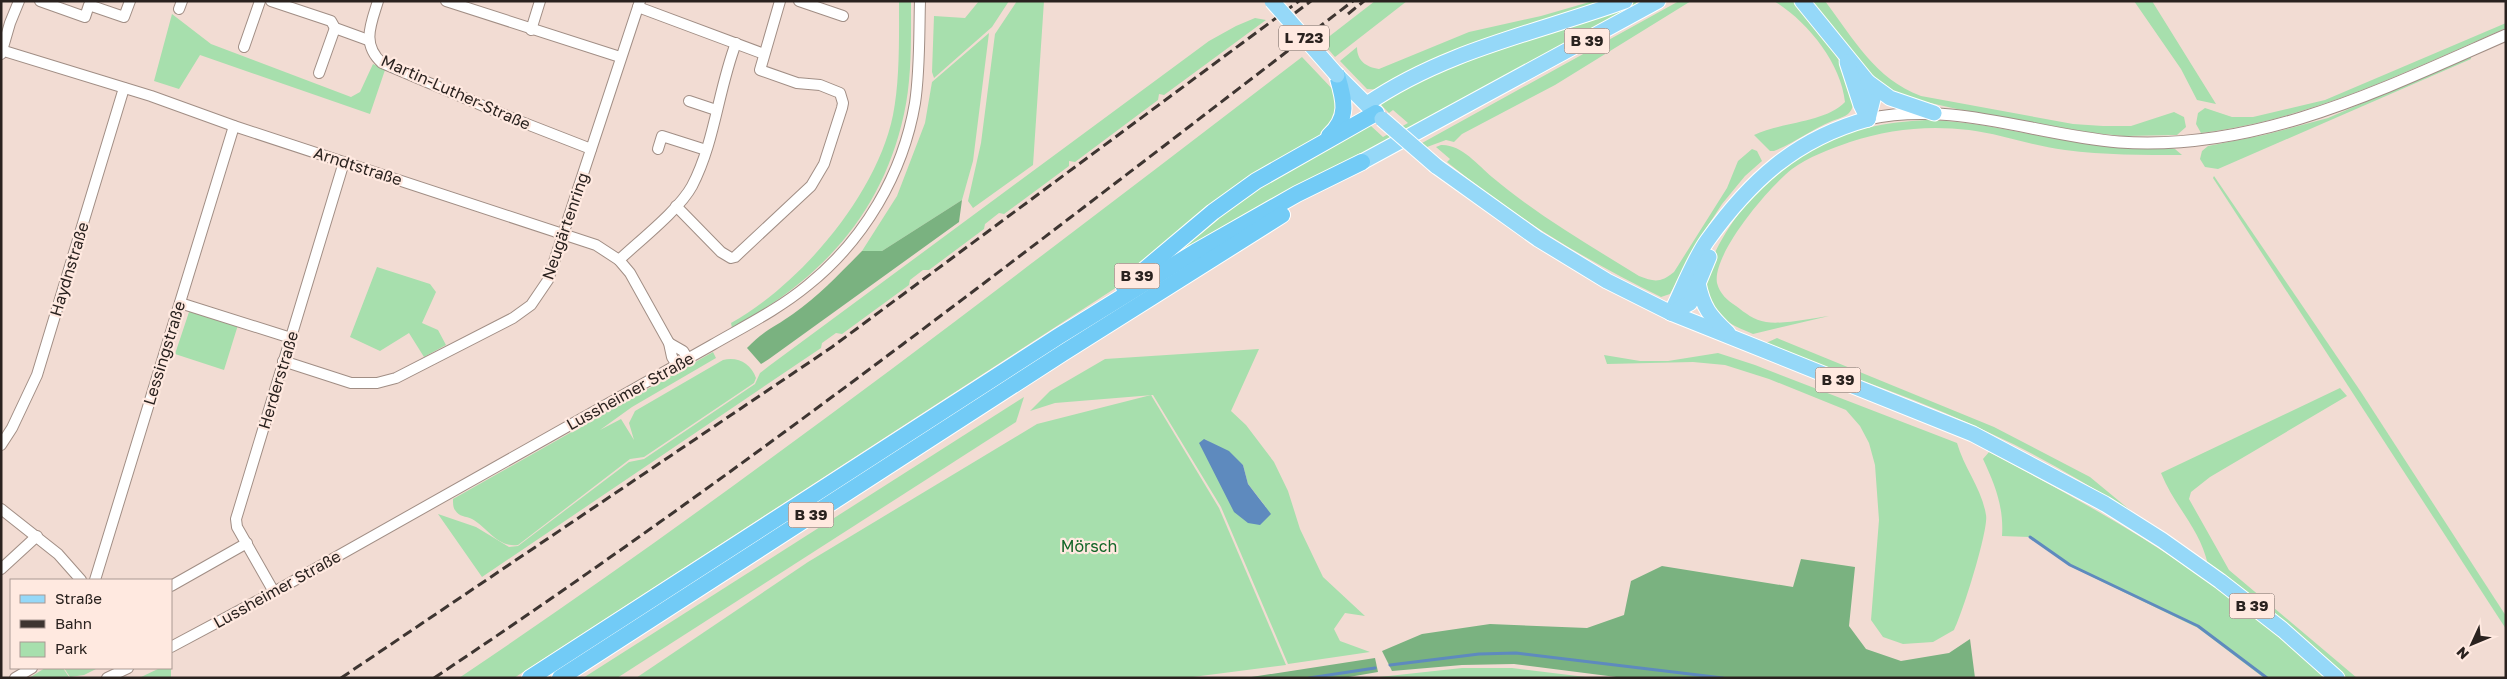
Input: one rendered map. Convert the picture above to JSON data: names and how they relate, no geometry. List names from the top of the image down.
{
  "streets": {
    "highway": ["B 39"],
    "main road": ["L 723"],
    "street": [
      "Martin-Luther-Straße",
      "Arndtstraße",
      "Neugärtenring",
      "Haydnstraße",
      "Lessingstraße",
      "Herderstraße",
      "Lussheimer Straße"
    ]
  },
  "crossings": [
    ["L 723", "B 39"],
    ["Martin-Luther-Straße", "Neugärtenring"],
    ["Arndtstraße", "Neugärtenring"],
    ["Arndtstraße", "Haydnstraße"],
    ["Arndtstraße", "Lessingstraße"],
    ["Arndtstraße", "Herderstraße"],
    ["Arndtstraße", "Lussheimer Straße"],
    ["Neugärtenring", "Herderstraße"],
    ["Herderstraße", "Lussheimer Straße"]
  ],
  "parks": ["Mörsch"],
  "legend": ["Straße", "Bahn", "Park"],
  "north": "bottom left"
}
